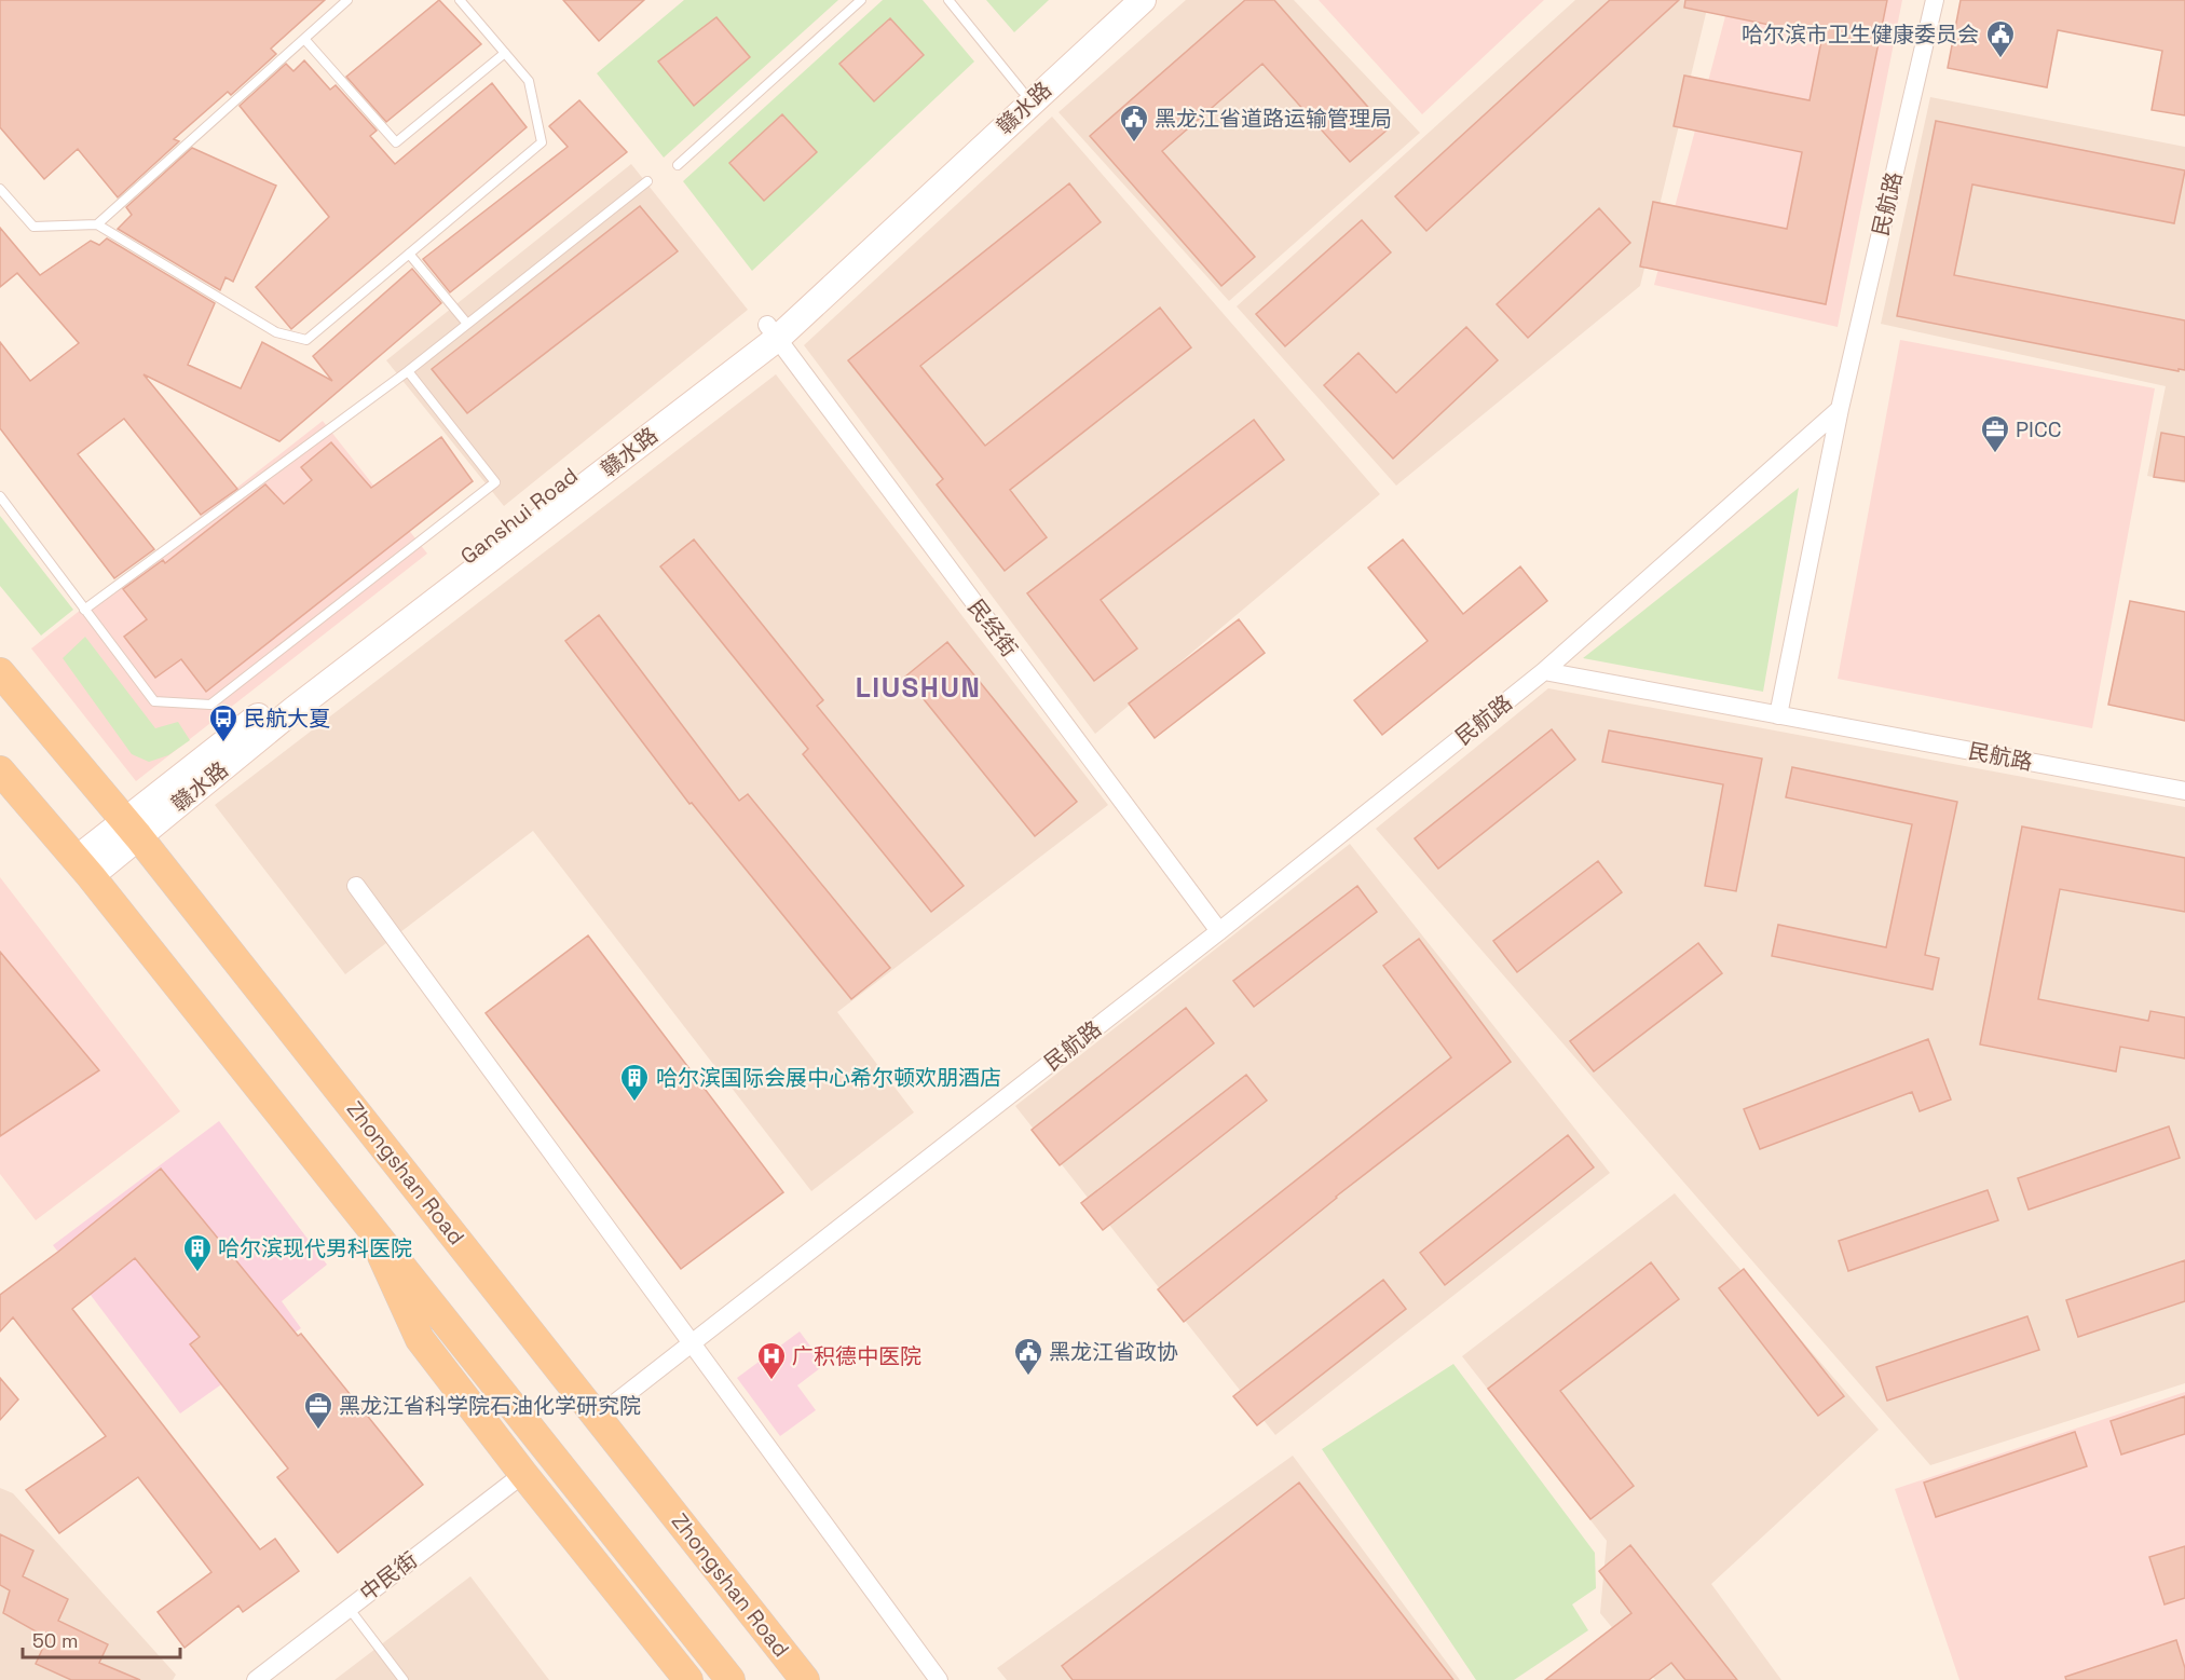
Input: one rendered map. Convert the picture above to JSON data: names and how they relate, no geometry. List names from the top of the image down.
{
  "streets": {
    "main road": ["赣水路", "Zhongshan Road"],
    "street": ["民航路", "民经街", "中民街"]
  },
  "crossings": [
    ["赣水路", "民经街"],
    ["赣水路", "Zhongshan Road"],
    ["民航路", "民经街"],
    ["民航路", "Zhongshan Road"]
  ],
  "districts": ["LIUSHUN"],
  "places": {
    "public building": ["哈尔滨市卫生健康委员会", "黑龙江省道路运输管理局", "黑龙江省政协"],
    "office": ["PICC", "黑龙江省科学院石油化学研究院"],
    "bus stop": ["民航大夏"],
    "building": ["哈尔滨国际会展中心希尔顿欢朋酒店", "哈尔滨现代男科医院"],
    "hospital": ["广积德中医院"]
  },
  "scale_bar": "50 m"
}
